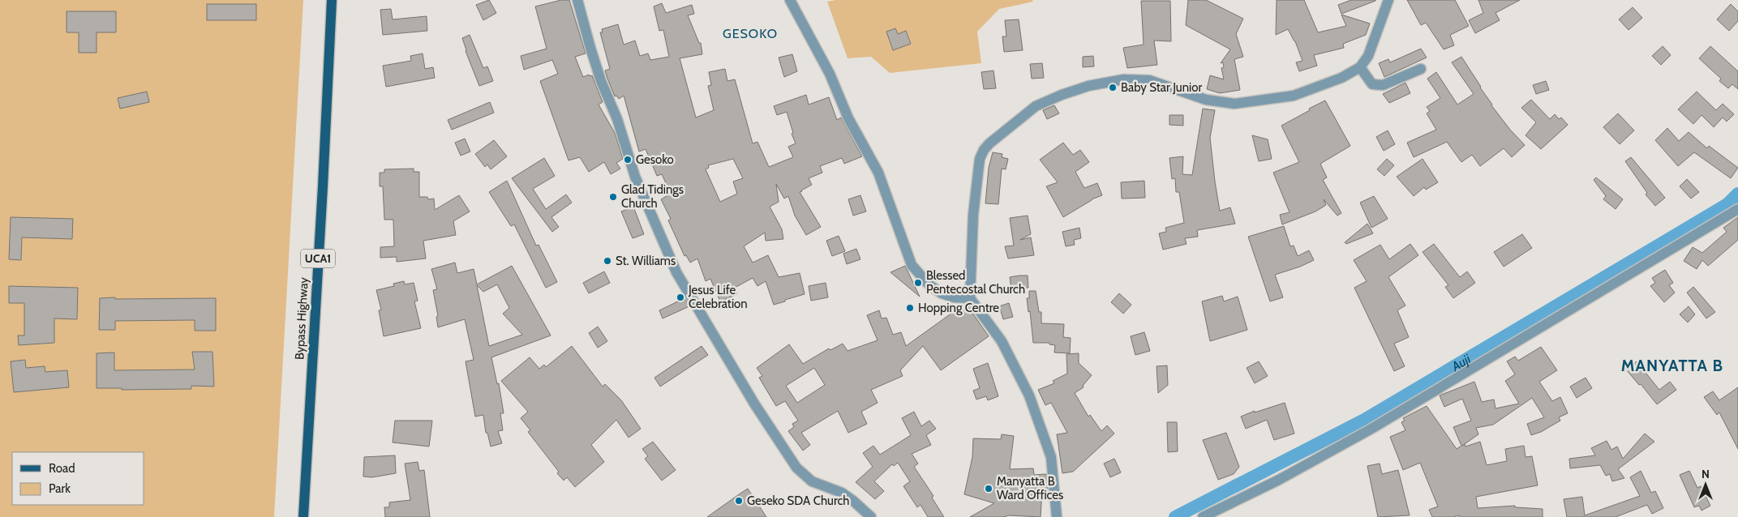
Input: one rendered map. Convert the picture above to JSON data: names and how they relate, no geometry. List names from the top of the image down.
{
  "streets": {
    "main road": ["UCA1", "Bypass Highway"]
  },
  "districts": ["GESOKO", "MANYATTA B"],
  "water": ["Auji"],
  "places": [
    "Baby Star Junior",
    "Gesoko",
    "Glad Tidings Church",
    "St. Williams",
    "Blessed Pentecostal Church",
    "Jesus Life Celebration",
    "Hopping Centre",
    "Manyatta B Ward Offices",
    "Geseko SDA Church"
  ],
  "legend": ["Road", "Park"],
  "north": "top"
}
